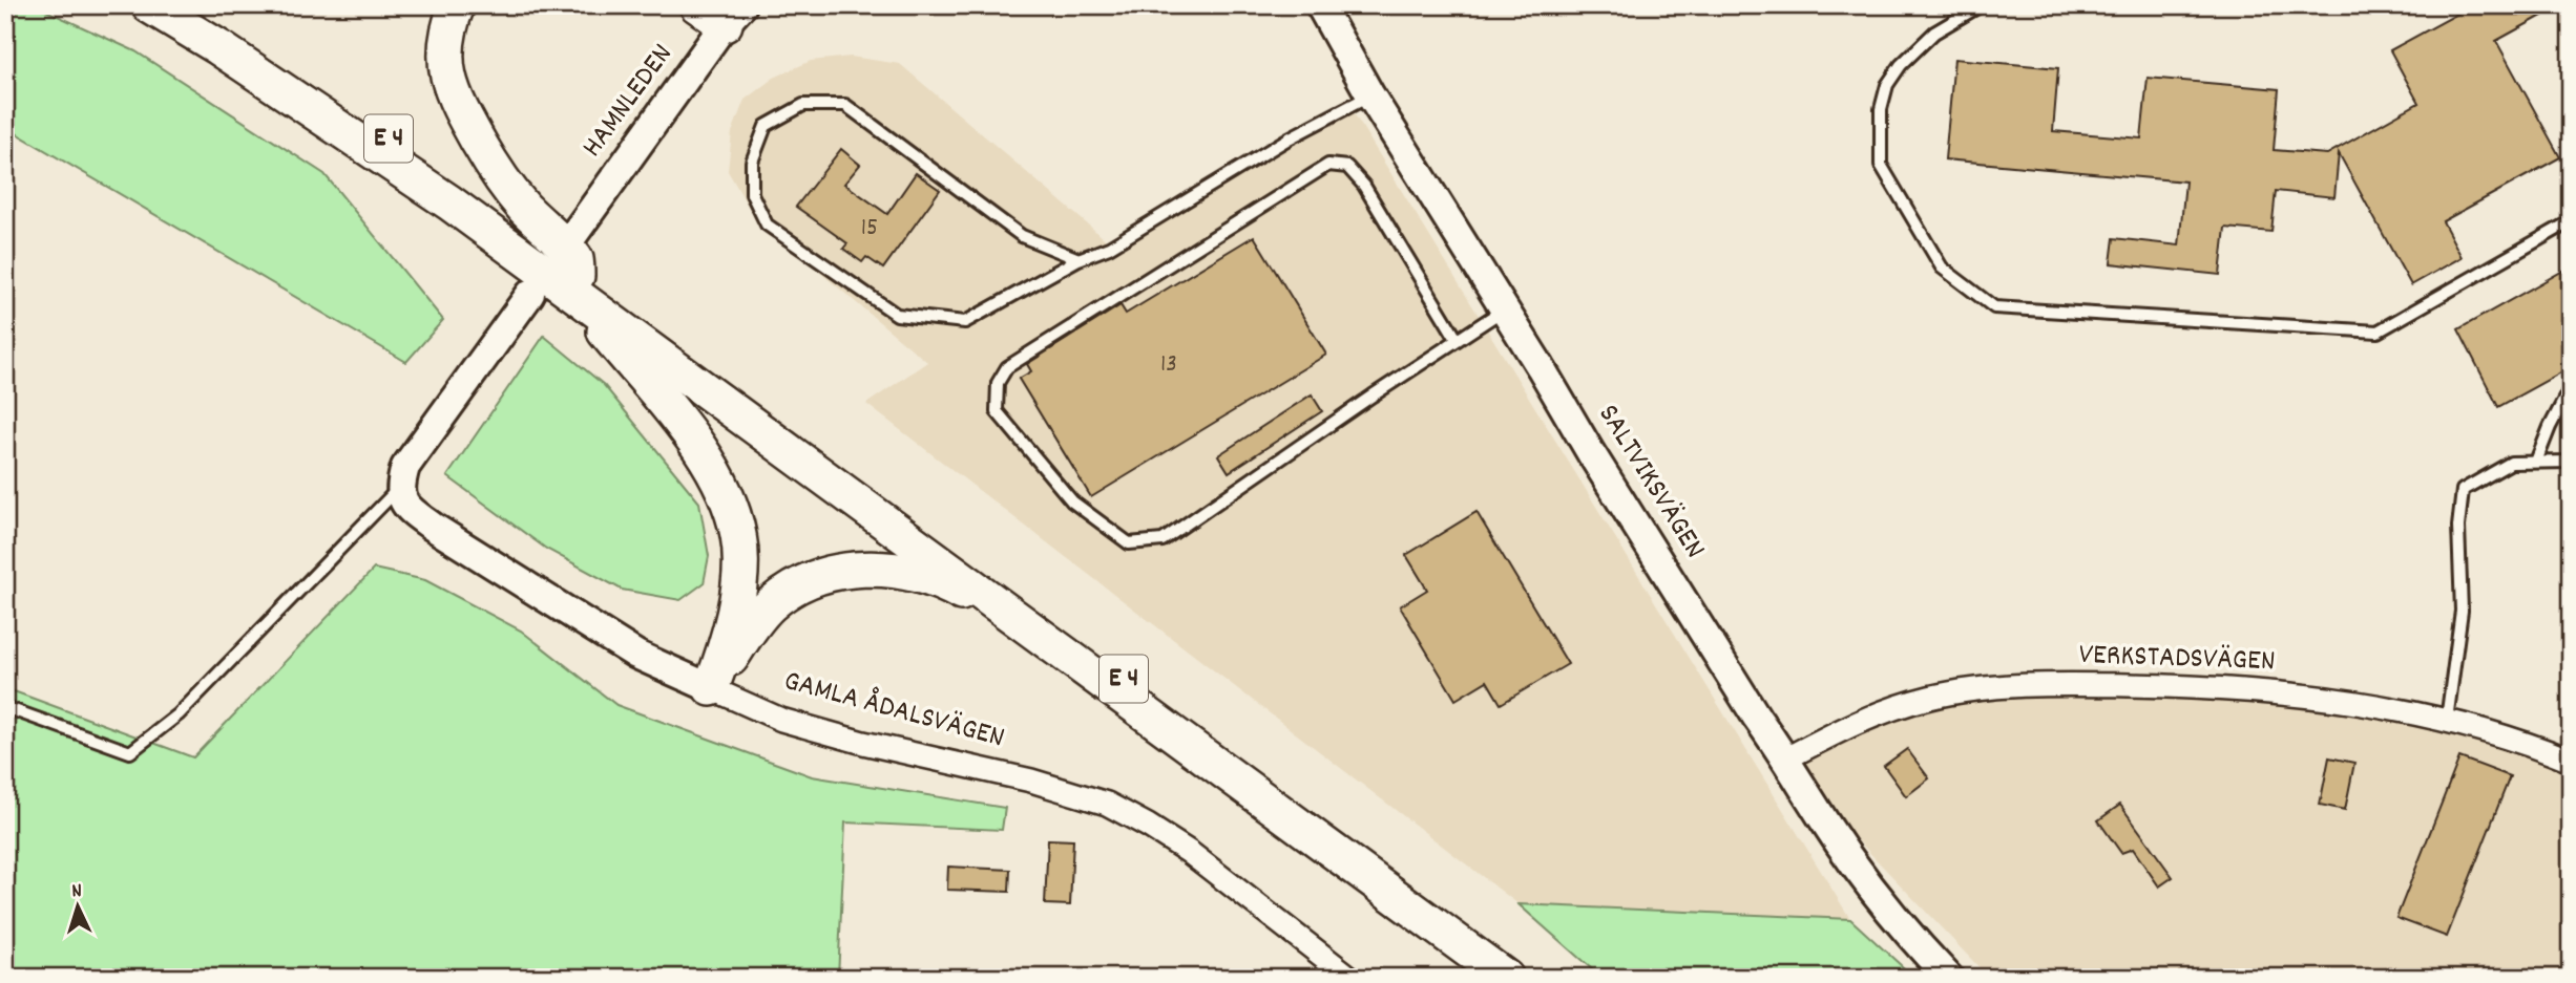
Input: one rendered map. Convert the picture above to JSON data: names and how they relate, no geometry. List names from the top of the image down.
{
  "streets": {
    "highway": ["E 4"],
    "street": [
      "HAMNLEDEN",
      "SALTVIKSVÄGEN",
      "VERKSTADSVÄGEN",
      "GAMLA ÅDALSVÄGEN"
    ]
  },
  "crossings": [
    ["E 4", "GAMLA ÅDALSVÄGEN"],
    ["SALTVIKSVÄGEN", "VERKSTADSVÄGEN"]
  ],
  "house_numbers": ["15", "13"],
  "north": "top"
}
